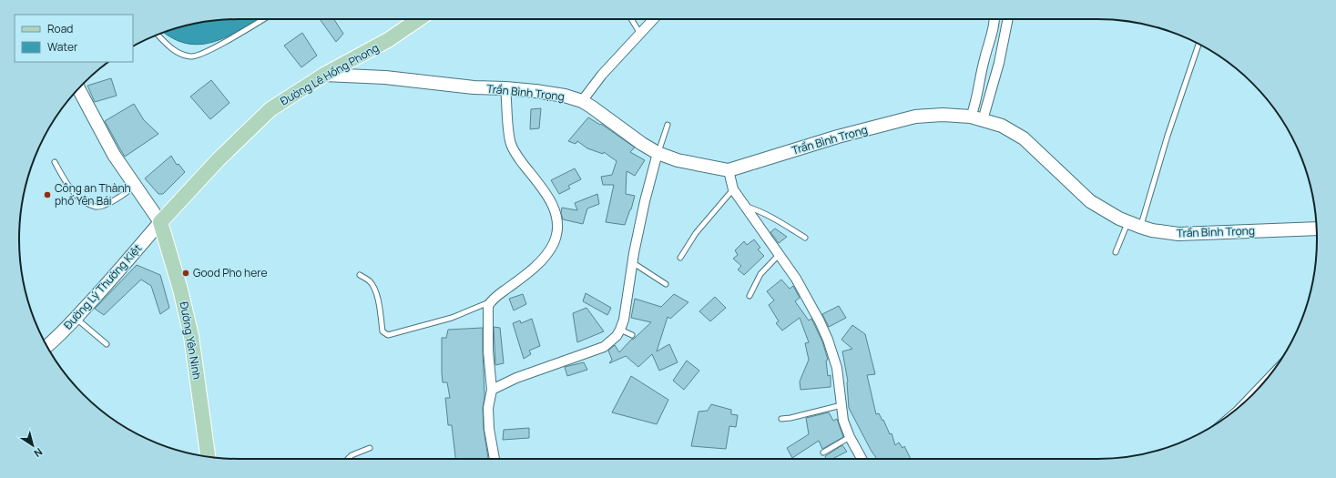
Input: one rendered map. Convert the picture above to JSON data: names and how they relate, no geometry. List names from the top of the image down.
{
  "streets": {
    "main road": ["Đường Lê Hồng Phong", "Đường Yên Ninh"],
    "street": ["Trần Bình Trọng", "Đường Lý Thường Kiệt"]
  },
  "crossings": [
    ["Đường Lê Hồng Phong", "Trần Bình Trọng"],
    ["Đường Lê Hồng Phong", "Đường Lý Thường Kiệt"],
    ["Đường Lê Hồng Phong", "Đường Yên Ninh"],
    ["Đường Lý Thường Kiệt", "Đường Yên Ninh"]
  ],
  "places": ["Công an Thành phố Yên Bái", "Good Pho here"],
  "legend": ["Road", "Water"],
  "north": "bottom right"
}
